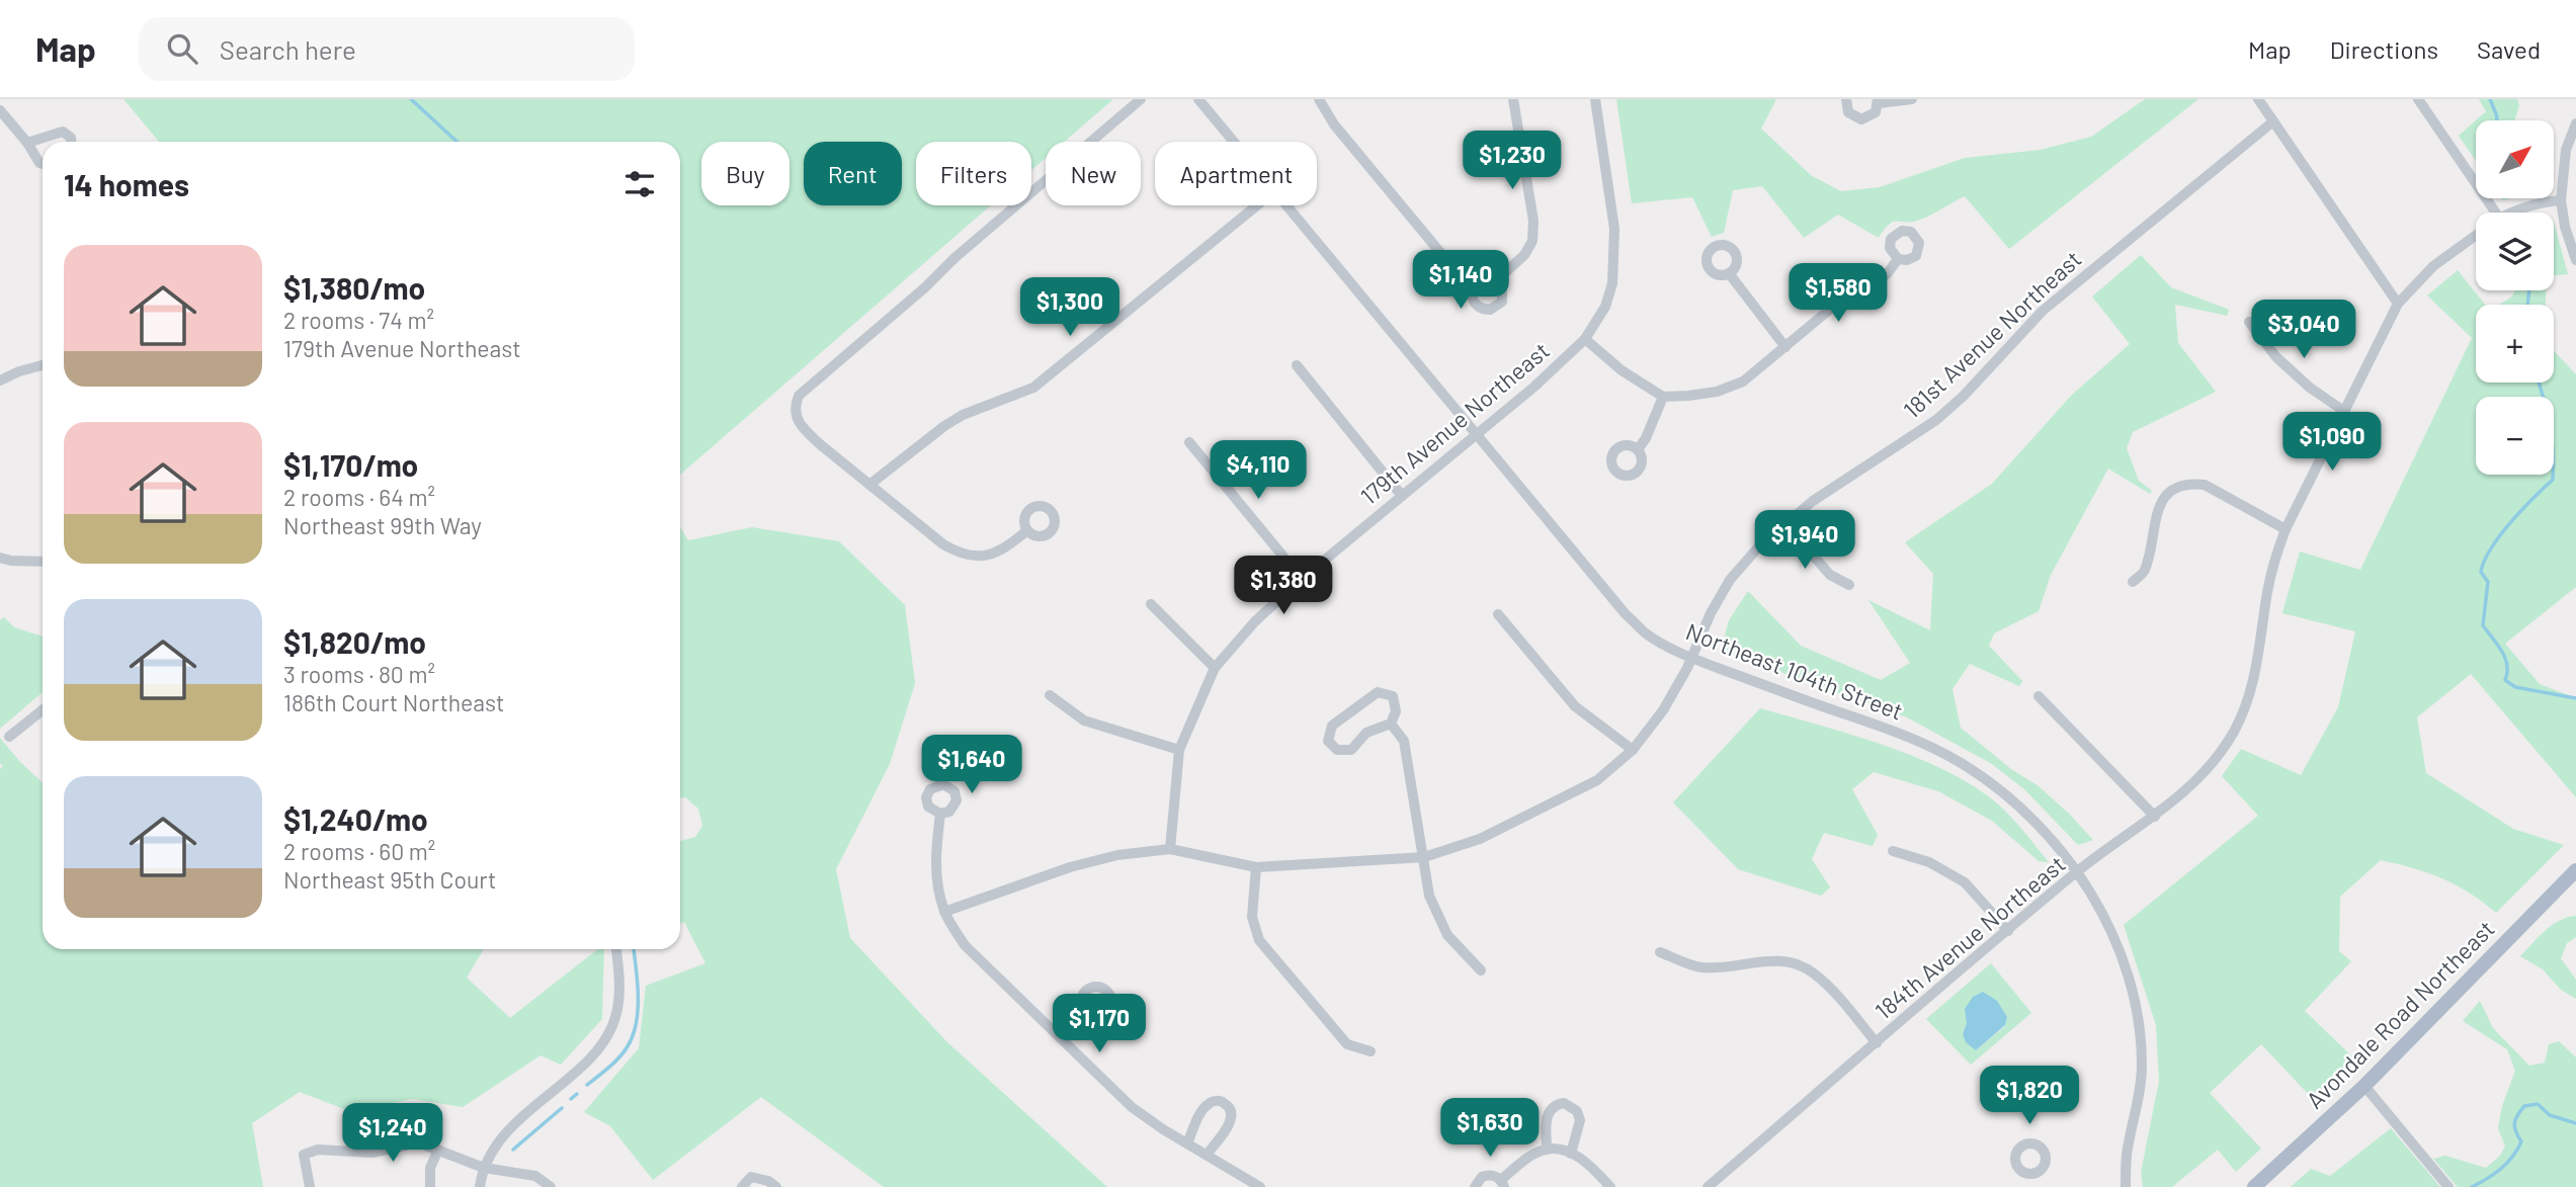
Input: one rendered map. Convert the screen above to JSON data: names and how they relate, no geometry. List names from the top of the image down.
{
  "streets": {
    "main road": ["Avondale Road Northeast"],
    "street": [
      "181st Avenue Northeast",
      "179th Avenue Northeast",
      "Northeast 104th Street",
      "184th Avenue Northeast"
    ]
  },
  "crossings": [
    ["181st Avenue Northeast", "179th Avenue Northeast"],
    ["181st Avenue Northeast", "Northeast 104th Street"],
    ["179th Avenue Northeast", "Northeast 104th Street"],
    ["Northeast 104th Street", "184th Avenue Northeast"]
  ],
  "north": "top right",
  "page": {
    "header": "Map",
    "search": "Search here",
    "nav": ["Map", "Directions", "Saved"],
    "map_buttons": ["+", "−"],
    "price": [
      "$1,230",
      "$1,140",
      "$1,580",
      "$1,300",
      "$3,040",
      "$1,090",
      "$4,110",
      "$1,940",
      "$1,380",
      "$1,640",
      "$1,170",
      "$1,820",
      "$1,630",
      "$1,240"
    ],
    "chip": [
      "Buy",
      "Rent",
      "Filters",
      "New",
      "Apartment"
    ],
    "heading": "14 homes",
    "list": [
      {
        "name": "$1,380/mo",
        "note": "2 rooms · 74 m² · 179th Avenue Northeast"
      },
      {
        "name": "$1,170/mo",
        "note": "2 rooms · 64 m² · Northeast 99th Way"
      },
      {
        "name": "$1,820/mo",
        "note": "3 rooms · 80 m² · 186th Court Northeast"
      },
      {
        "name": "$1,240/mo",
        "note": "2 rooms · 60 m² · Northeast 95th Court"
      }
    ]
  }
}
